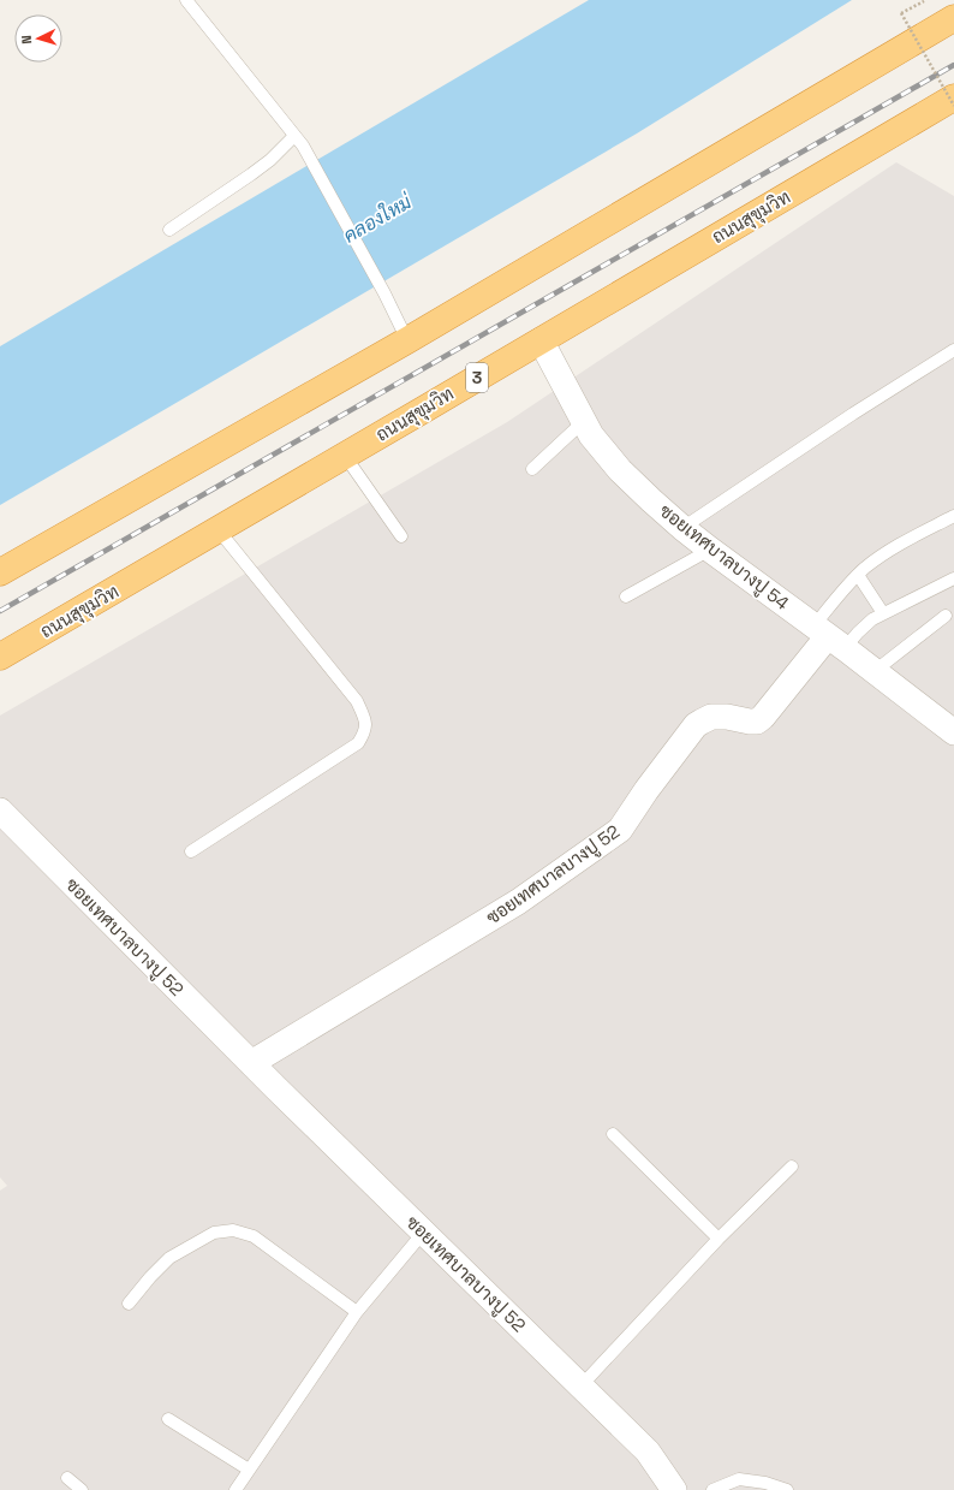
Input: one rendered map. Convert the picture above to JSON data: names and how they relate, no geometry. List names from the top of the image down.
{
  "streets": {
    "highway": ["ถนนสุขุมวิท", "3"],
    "street": ["ซอยเทศบาลบางปู 54", "ซอยเทศบาลบางปู 52"]
  },
  "crossings": [
    ["ถนนสุขุมวิท", "ซอยเทศบาลบางปู 54"],
    ["ซอยเทศบาลบางปู 54", "ซอยเทศบาลบางปู 52"]
  ],
  "water": ["คลองใหม่"],
  "north": "left"
}
